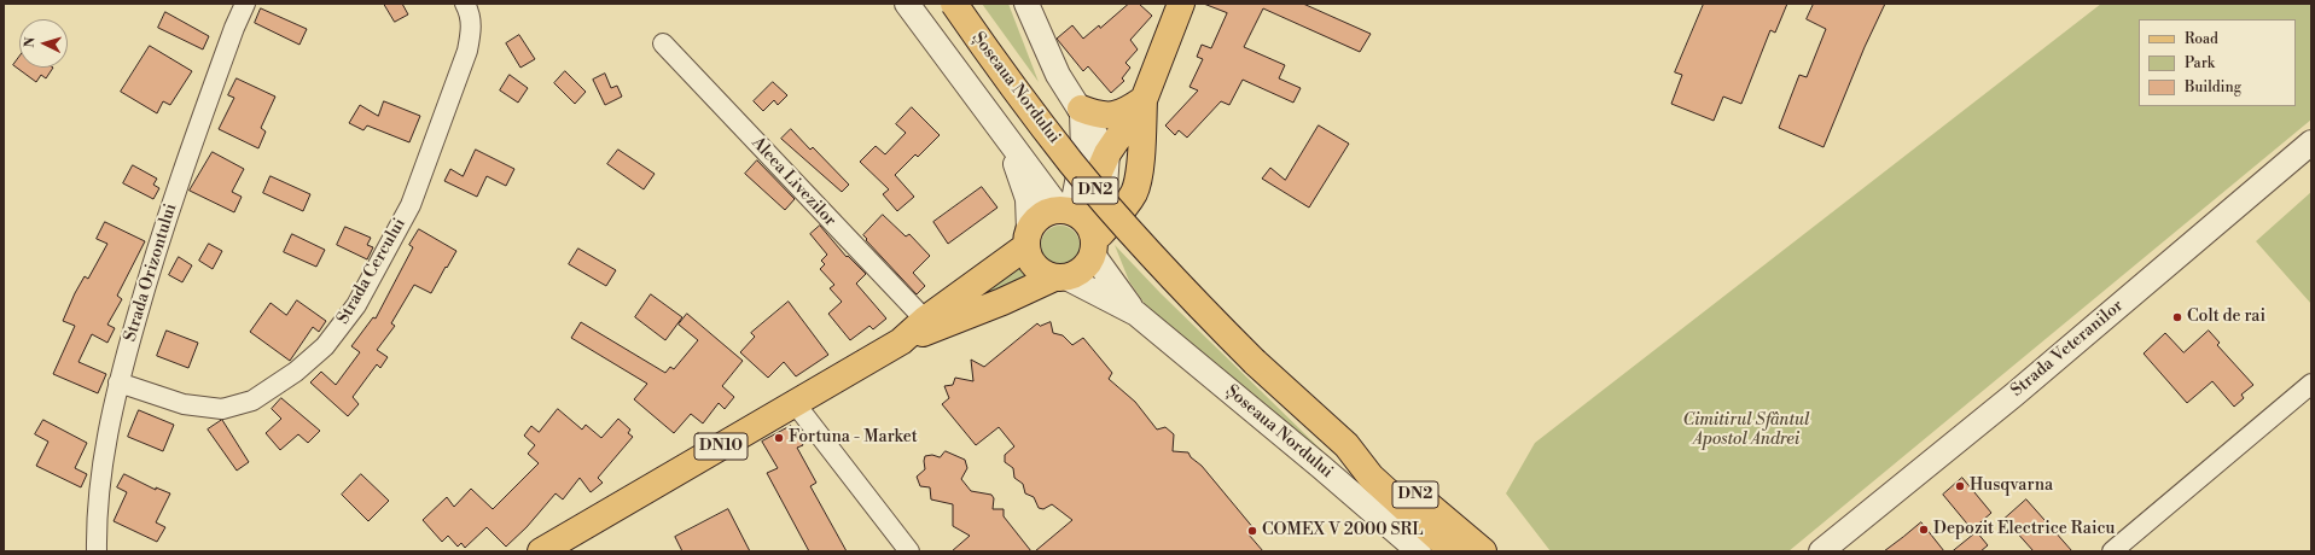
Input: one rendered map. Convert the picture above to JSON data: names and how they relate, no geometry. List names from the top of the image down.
{
  "streets": {
    "main road": ["Șoseaua Nordului", "DN2", "DN10"],
    "street": [
      "Aleea Livezilor",
      "Strada Cercului",
      "Strada Orizontului",
      "Strada Veteranilor"
    ]
  },
  "crossings": [
    ["Șoseaua Nordului", "DN10"],
    ["Aleea Livezilor", "DN10"],
    ["Strada Cercului", "Strada Orizontului"]
  ],
  "parks": ["Cimitirul Sfântul Apostol Andrei"],
  "places": [
    "Colt de rai",
    "Fortuna - Market",
    "Husqvarna",
    "Depozit Electrice Raicu",
    "COMEX V 2000 SRL"
  ],
  "legend": ["Road", "Park", "Building"],
  "north": "left"
}
